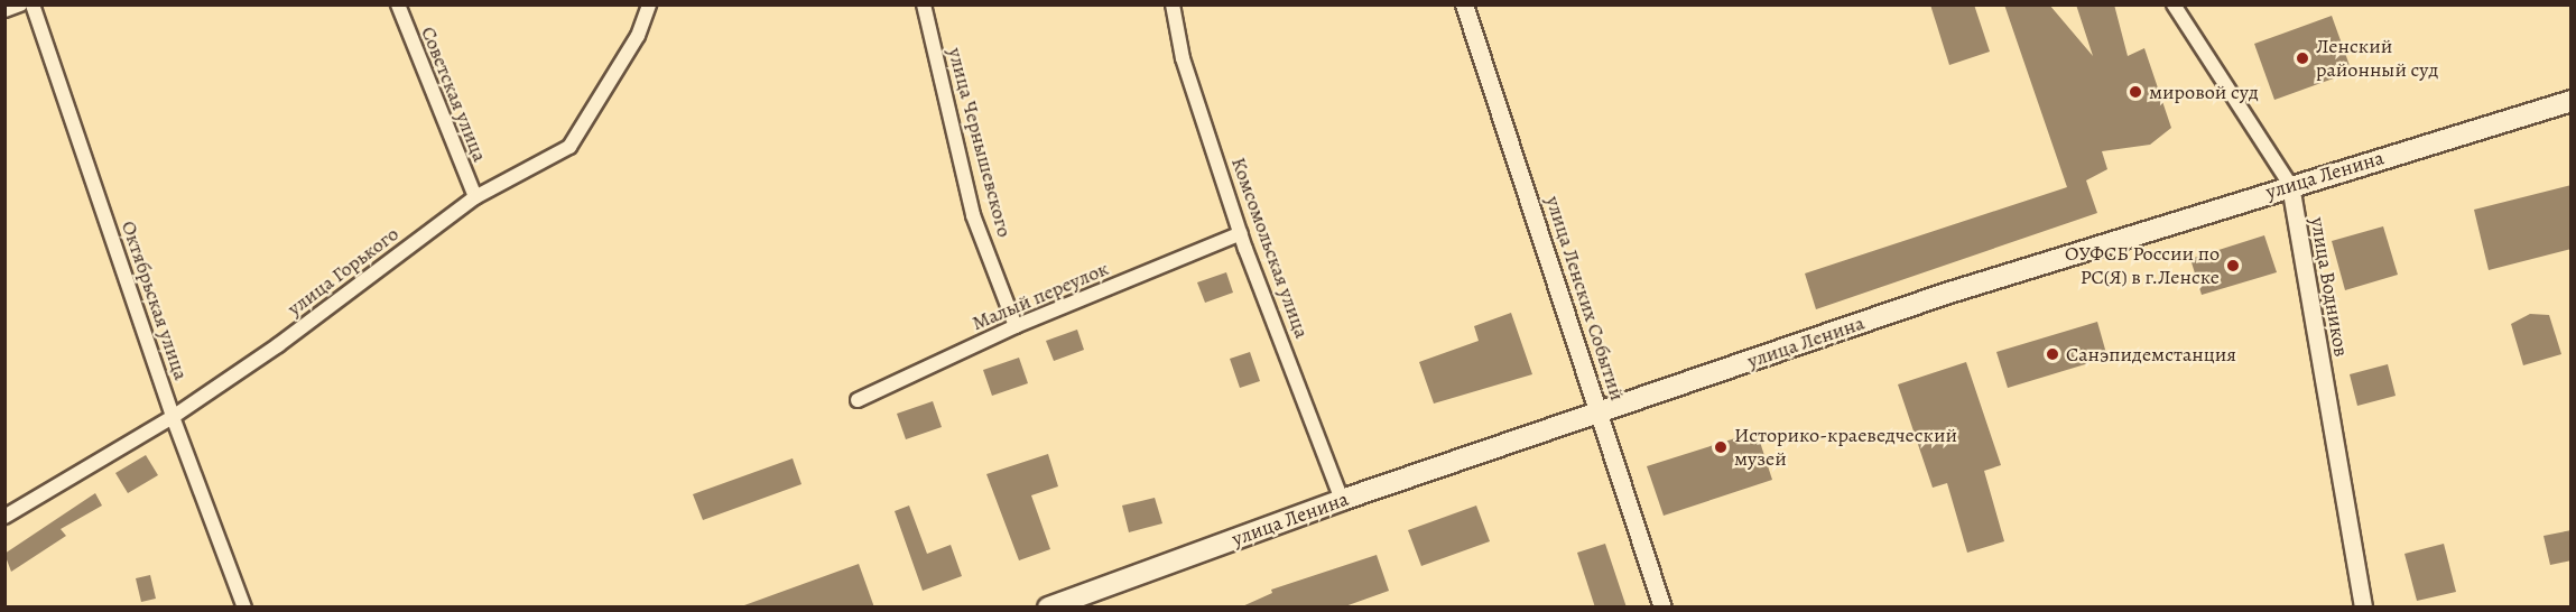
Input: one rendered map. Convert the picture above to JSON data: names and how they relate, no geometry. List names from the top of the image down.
{
  "streets": {
    "main road": ["улица Ленина"],
    "street": [
      "Советская улица",
      "улица Чернышевского",
      "Комсомольская улица",
      "улица Горького",
      "улица Водников",
      "Малый переулок",
      "улица Ленских Событий",
      "Октябрьская улица"
    ]
  },
  "crossings": [
    ["Советская улица", "улица Горького"],
    ["улица Чернышевского", "Малый переулок"],
    ["улица Ленина", "Комсомольская улица"],
    ["улица Ленина", "улица Водников"],
    ["улица Ленина", "улица Ленских Событий"],
    ["Комсомольская улица", "Малый переулок"],
    ["улица Горького", "Октябрьская улица"]
  ],
  "places": [
    "Ленский районный суд",
    "мировой суд",
    "ОУФСБ России по РС(Я) в г.Ленске",
    "Санэпидемстанция",
    "Историко-краеведческий музей"
  ]
}
